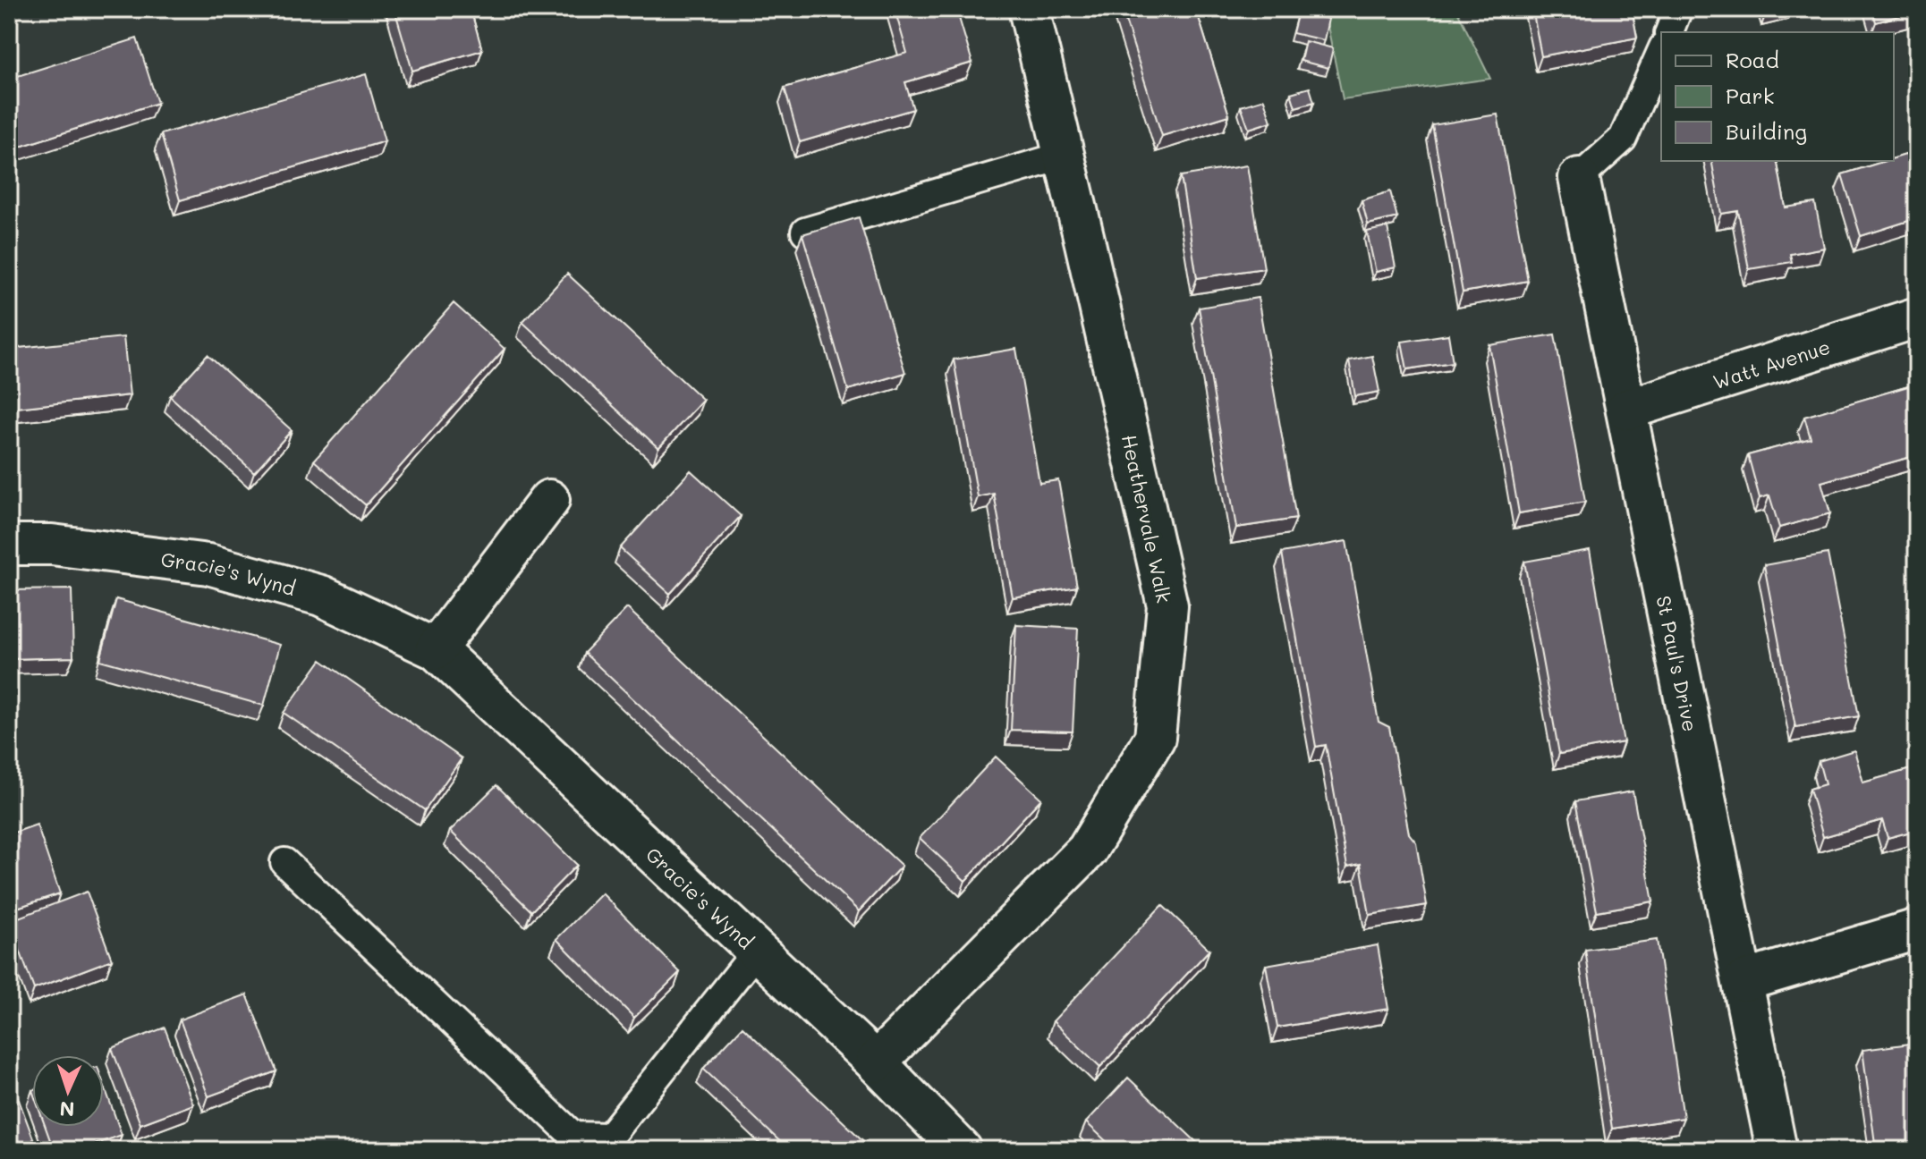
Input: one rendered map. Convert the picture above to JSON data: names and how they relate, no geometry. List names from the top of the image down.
{
  "streets": {
    "street": [
      "Watt Avenue",
      "Heathervale Walk",
      "Gracie's Wynd",
      "St Paul's Drive"
    ]
  },
  "crossings": [
    ["Watt Avenue", "St Paul's Drive"],
    ["Heathervale Walk", "Gracie's Wynd"]
  ],
  "legend": ["Road", "Park", "Building"],
  "north": "bottom"
}
